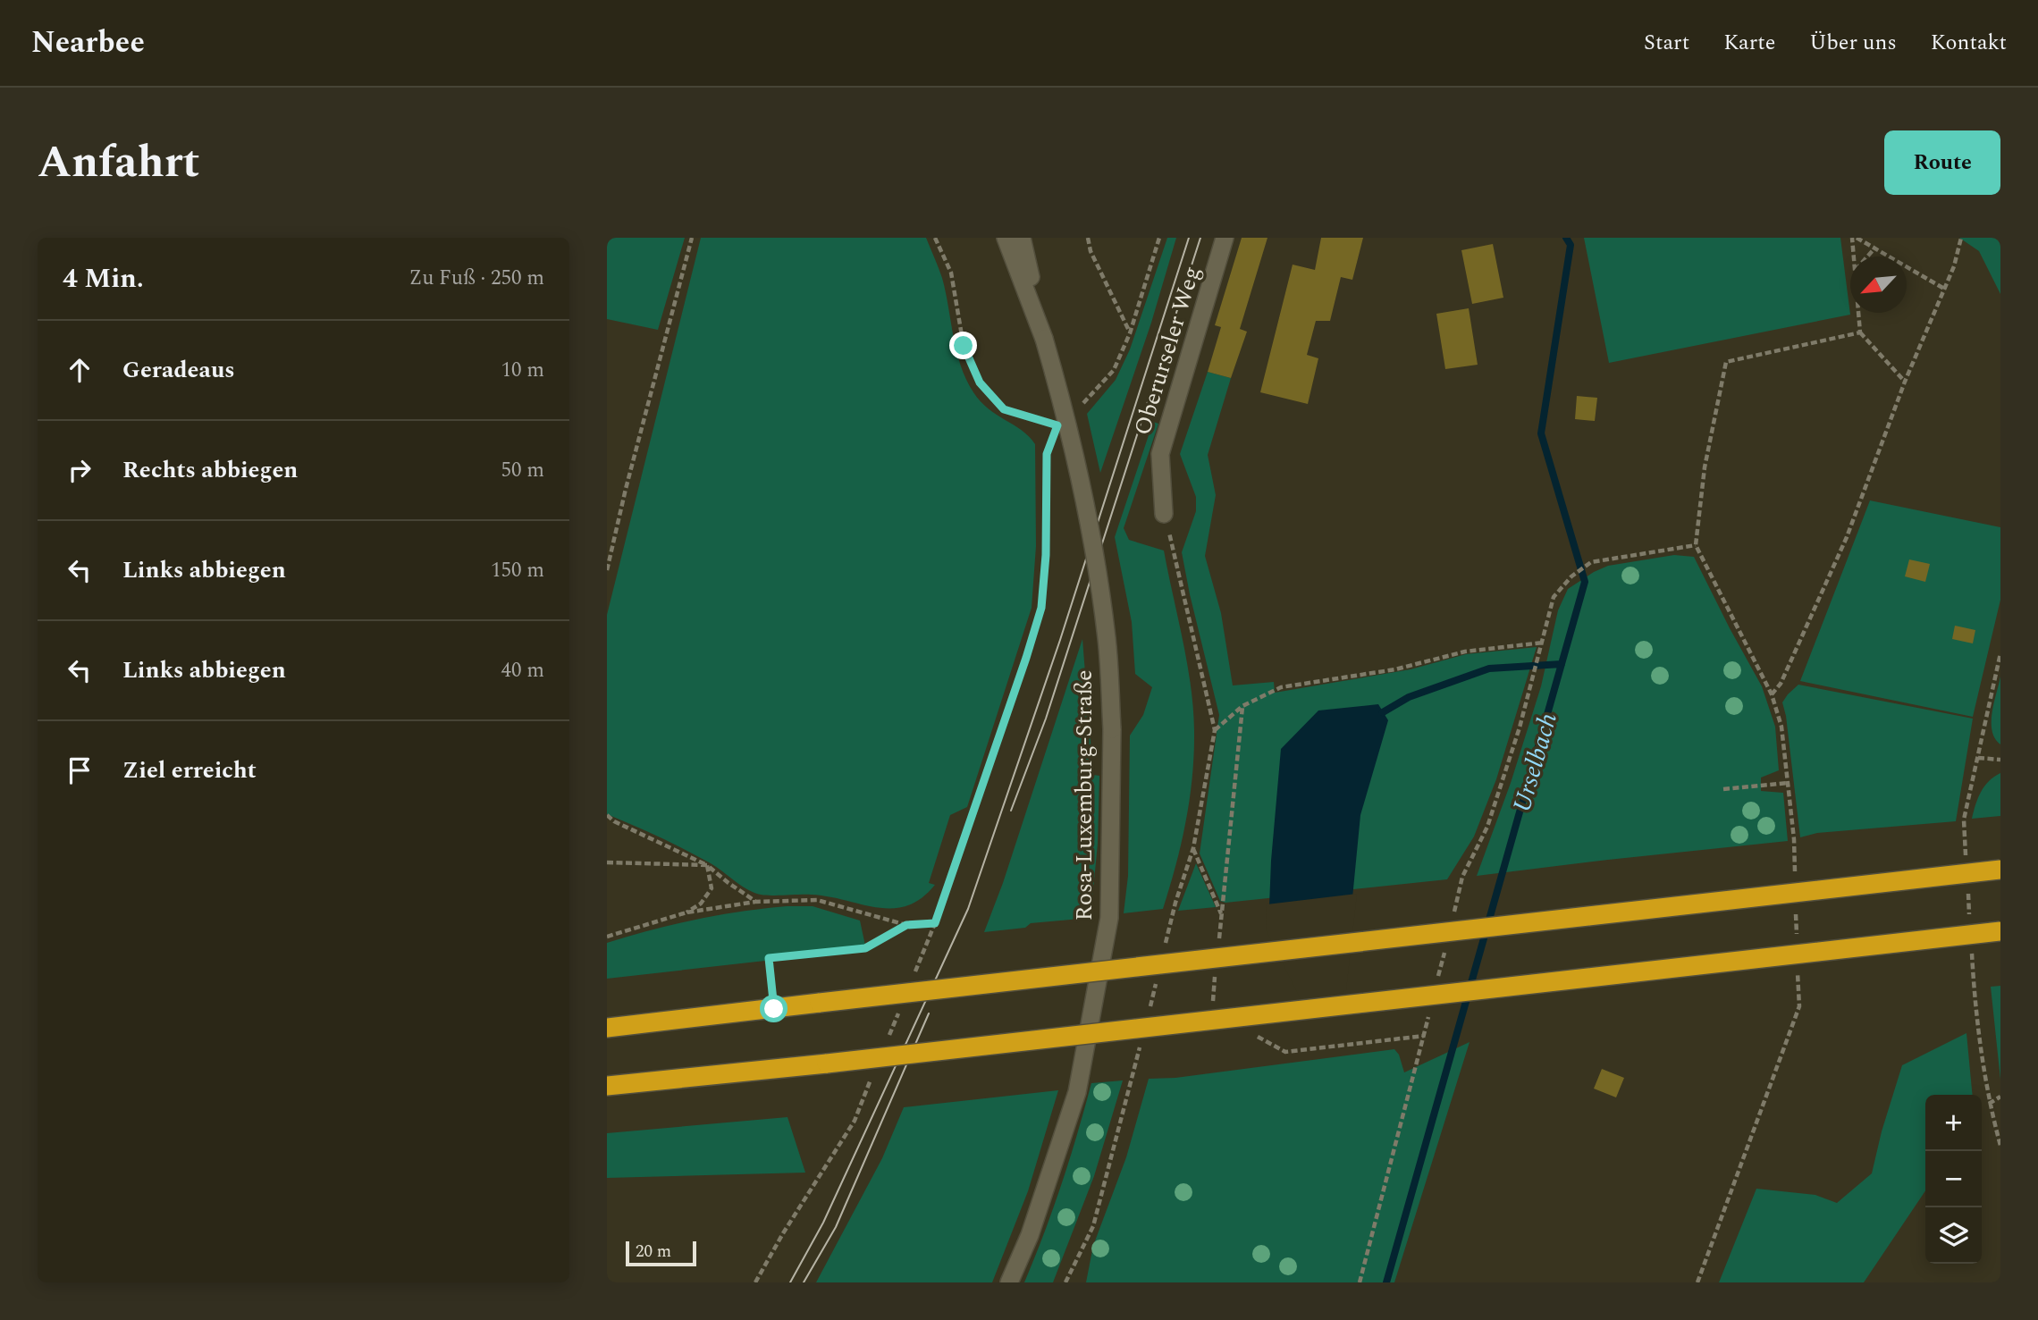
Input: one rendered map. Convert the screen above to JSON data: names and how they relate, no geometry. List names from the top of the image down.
{
  "streets": {
    "main road": ["Oberurseler Weg", "Rosa-Luxemburg-Straße"]
  },
  "water": ["Urselbach"],
  "scale_bar": "20 m",
  "north": "bottom left",
  "page": {
    "header": "Nearbee",
    "nav": [
      "Start",
      "Karte",
      "Über uns",
      "Kontakt"
    ],
    "title": "Anfahrt",
    "buttons": "Route",
    "heading": ["4 Min.", "Zu Fuß · 250 m"],
    "list": [
      ["Geradeaus", "10 m"],
      ["Rechts abbiegen", "50 m"],
      ["Links abbiegen", "150 m"],
      ["Links abbiegen", "40 m"],
      "Ziel erreicht"
    ],
    "map_buttons": ["+", "−"],
    "scale": "20 m"
  }
}
